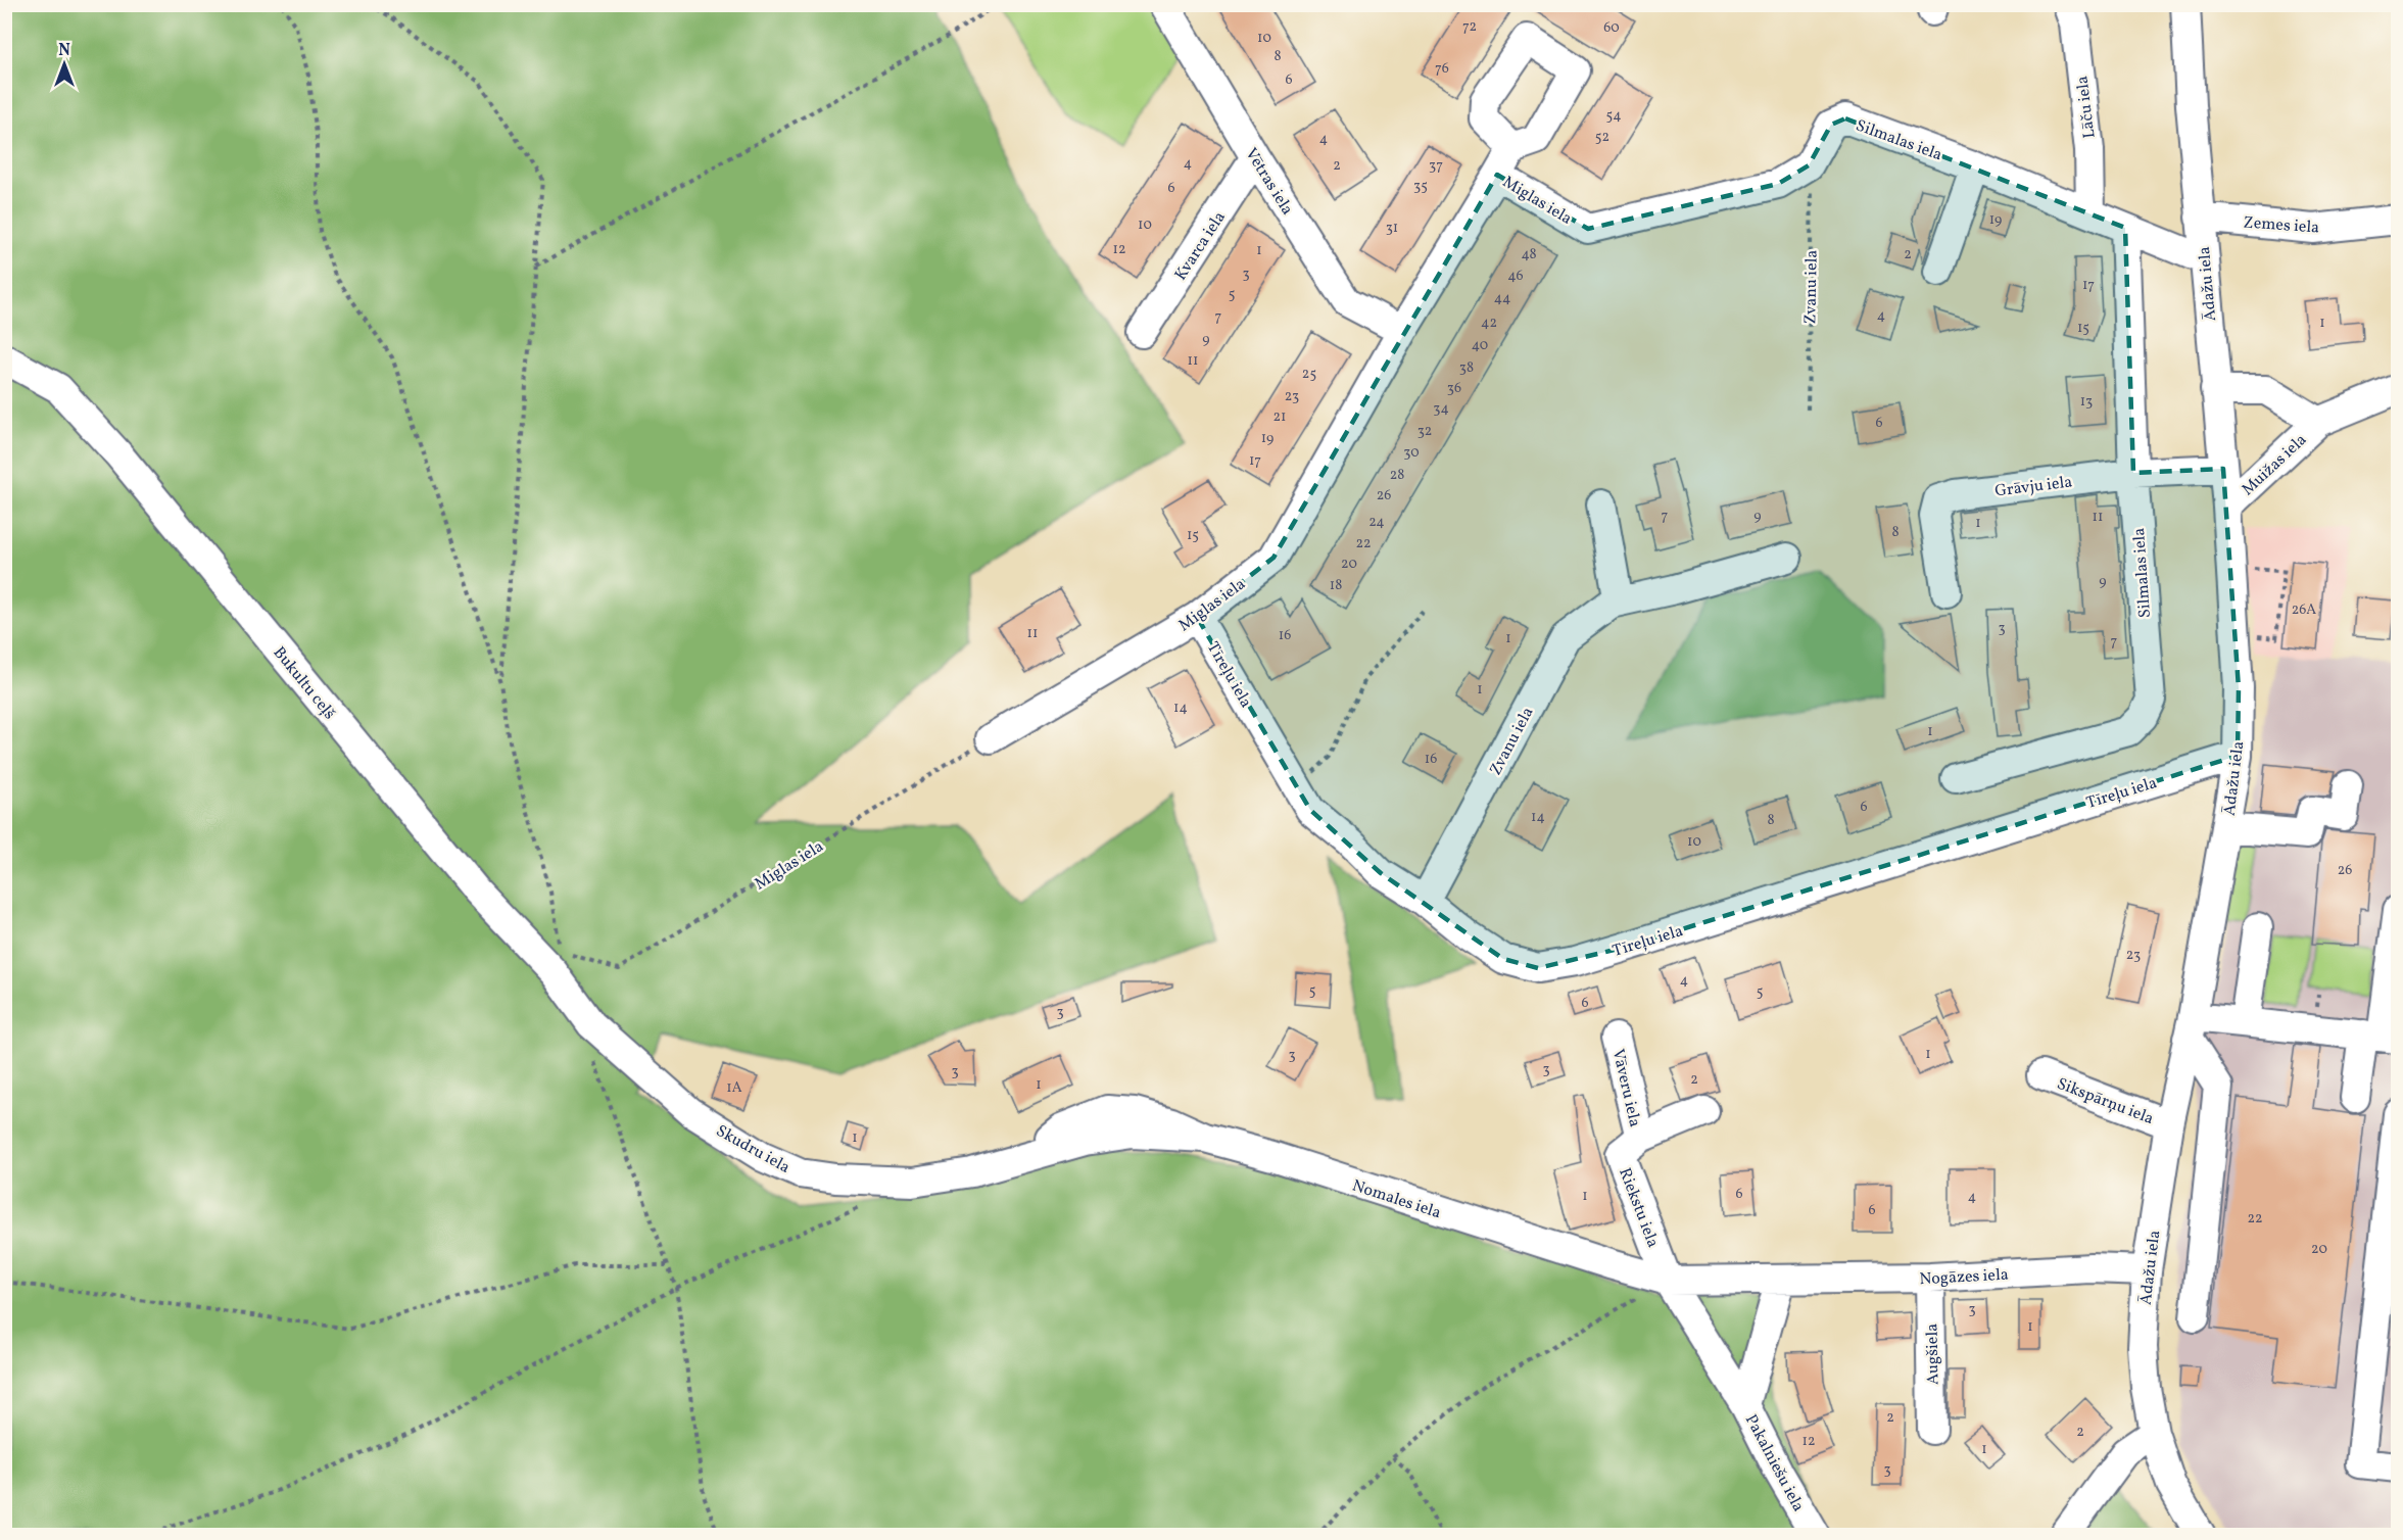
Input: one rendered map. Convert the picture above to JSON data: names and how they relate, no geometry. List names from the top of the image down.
{
  "streets": {
    "street": [
      "Lāču iela",
      "Silmalas iela",
      "Vētras iela",
      "Miglas iela",
      "Zemes iela",
      "Kvarca iela",
      "Ādažu iela",
      "Zvanu iela",
      "Muižas iela",
      "Grāvju iela",
      "Tīreļu iela",
      "Bukultu ceļš",
      "Vāveru iela",
      "Sikspārņu iela",
      "Skudru iela",
      "Nomales iela",
      "Riekstu iela",
      "Nogāzes iela",
      "Augšiela",
      "Pakalniešu iela"
    ]
  },
  "crossings": [
    ["Lāču iela", "Silmalas iela"],
    ["Silmalas iela", "Miglas iela"],
    ["Silmalas iela", "Ādažu iela"],
    ["Silmalas iela", "Zvanu iela"],
    ["Silmalas iela", "Grāvju iela"],
    ["Vētras iela", "Miglas iela"],
    ["Vētras iela", "Kvarca iela"],
    ["Miglas iela", "Zvanu iela"],
    ["Miglas iela", "Tīreļu iela"],
    ["Miglas iela", "Bukultu ceļš"],
    ["Zemes iela", "Ādažu iela"],
    ["Ādažu iela", "Muižas iela"],
    ["Ādažu iela", "Grāvju iela"],
    ["Ādažu iela", "Tīreļu iela"],
    ["Ādažu iela", "Sikspārņu iela"],
    ["Ādažu iela", "Nogāzes iela"],
    ["Zvanu iela", "Tīreļu iela"],
    ["Bukultu ceļš", "Skudru iela"],
    ["Vāveru iela", "Riekstu iela"],
    ["Skudru iela", "Nomales iela"],
    ["Nomales iela", "Riekstu iela"],
    ["Nomales iela", "Nogāzes iela"],
    ["Nomales iela", "Pakalniešu iela"],
    ["Nogāzes iela", "Augšiela"],
    ["Nogāzes iela", "Pakalniešu iela"]
  ],
  "house_numbers": [
    "72",
    "60",
    "10",
    "8",
    "76",
    "6",
    "54",
    "52",
    "4",
    "4",
    "2",
    "37",
    "35",
    "6",
    "19",
    "10",
    "31",
    "12",
    "1",
    "48",
    "2",
    "3",
    "46",
    "17",
    "5",
    "44",
    "4",
    "7",
    "42",
    "1",
    "15",
    "9",
    "40",
    "11",
    "38",
    "25",
    "36",
    "23",
    "13",
    "34",
    "21",
    "6",
    "32",
    "19",
    "30",
    "17",
    "28",
    "26",
    "7",
    "9",
    "11",
    "24",
    "1",
    "8",
    "15",
    "22",
    "20",
    "9",
    "18",
    "26A",
    "3",
    "11",
    "16",
    "1",
    "7",
    "1",
    "14",
    "1",
    "16",
    "6",
    "14",
    "8",
    "10",
    "26",
    "23",
    "4",
    "5",
    "5",
    "6",
    "3",
    "1",
    "3",
    "3",
    "3",
    "2",
    "1",
    "1A",
    "1",
    "6",
    "1",
    "4",
    "6",
    "22",
    "20",
    "3",
    "1",
    "2",
    "2",
    "12",
    "1",
    "3"
  ],
  "north": "top"
}
